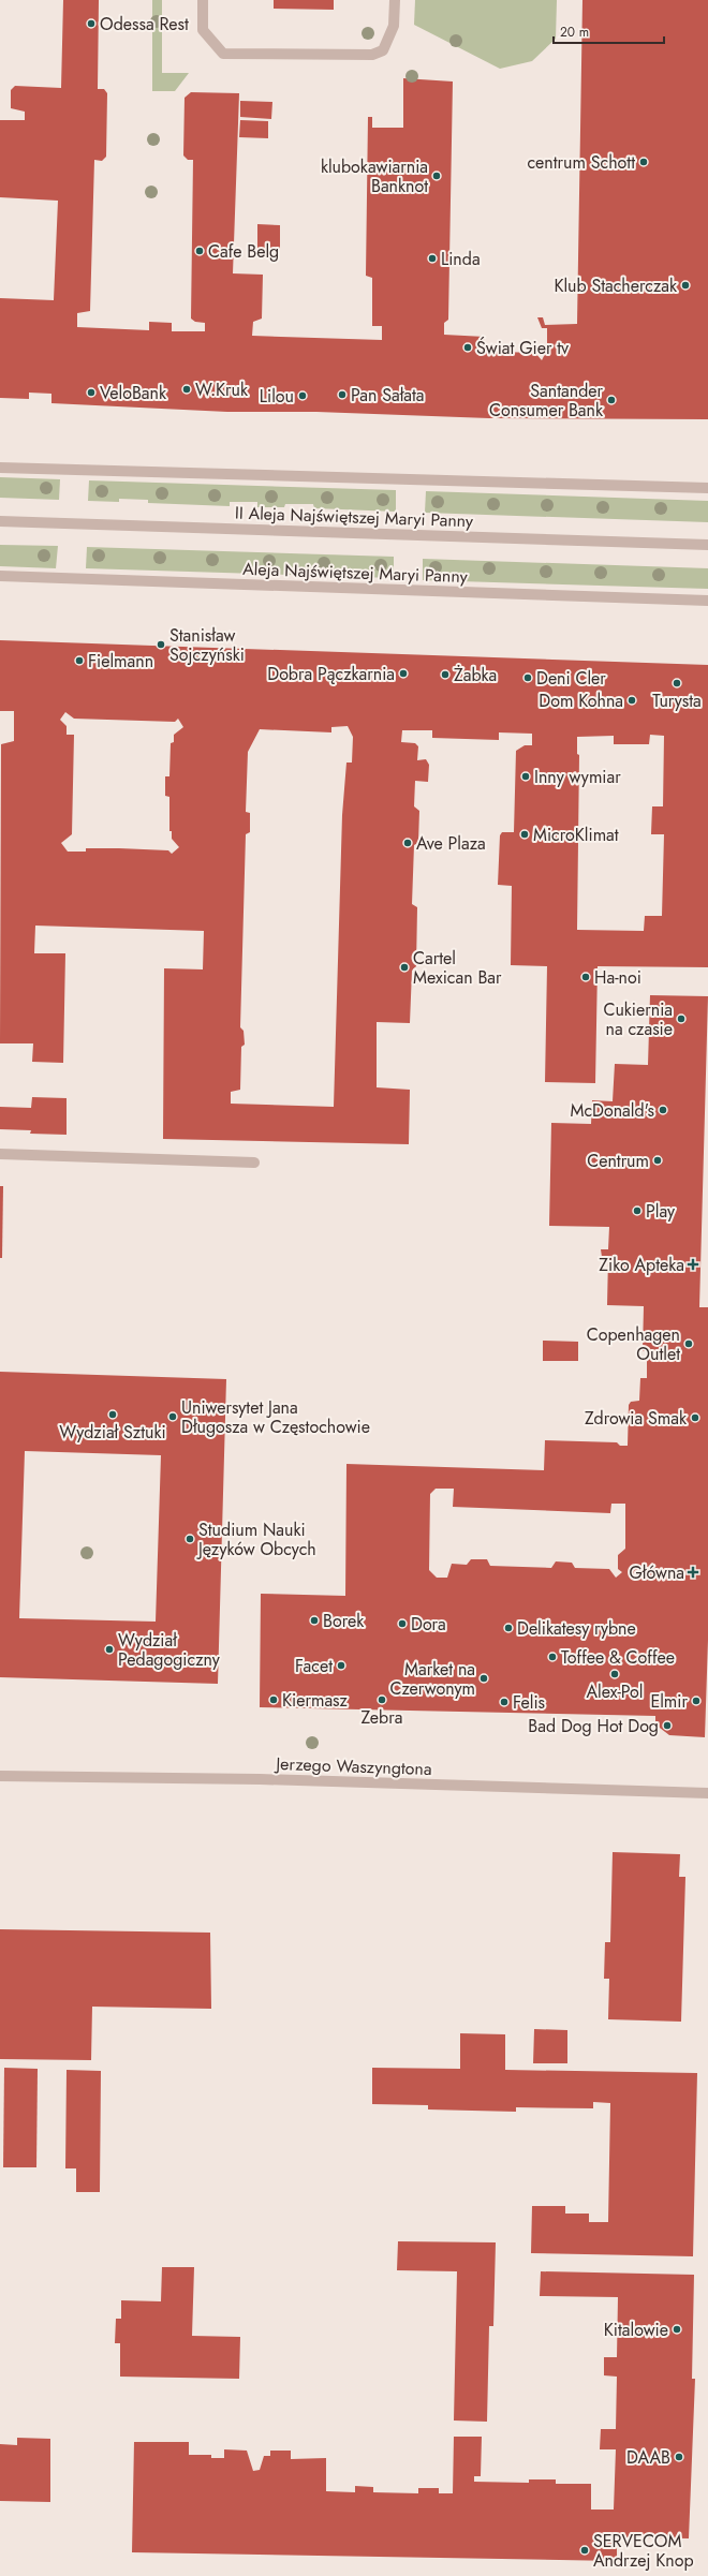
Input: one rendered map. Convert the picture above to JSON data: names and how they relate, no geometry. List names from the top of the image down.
{
  "streets": {
    "street": ["II Aleja Najświętszej Maryi Panny", "Aleja Najświętszej Maryi Panny", "Jerzego Waszyngtona"]
  },
  "places": {
    "other": [
      "Odessa Rest",
      "centrum Schott",
      "klubokawiarnia Banknot",
      "Cafe Belg",
      "Linda",
      "Klub Stacherczak",
      "Świat Gier tv",
      "W.Kruk",
      "VeloBank",
      "Pan Sałata",
      "Lilou",
      "Santander Consumer Bank",
      "Stanisław Sojczyński",
      "Fielmann",
      "Dobra Pączkarnia",
      "Żabka",
      "Deni Cler",
      "Turysta",
      "Dom Kohna",
      "Inny wymiar",
      "MicroKlimat",
      "Ave Plaza",
      "Cartel Mexican Bar",
      "Ha-noi",
      "Cukiernia na czasie",
      "McDonald's",
      "Centrum",
      "Play",
      "Copenhagen Outlet",
      "Wydział Sztuki",
      "Uniwersytet Jana Długosza w Częstochowie",
      "Zdrowia Smak",
      "Studium Nauki Języków Obcych",
      "Borek",
      "Dora",
      "Delikatesy rybne",
      "Wydział Pedagogiczny",
      "Toffee & Coffee",
      "Facet",
      "Alex-Pol",
      "Market na Czerwonym",
      "Kiermasz",
      "Zebra",
      "Elmir",
      "Felis",
      "Bad Dog Hot Dog",
      "Kitalowie",
      "DAAB",
      "SERVECOM Andrzej Knop"
    ],
    "health": ["Ziko Apteka", "Główna"]
  },
  "scale_bar": "20 m"
}
